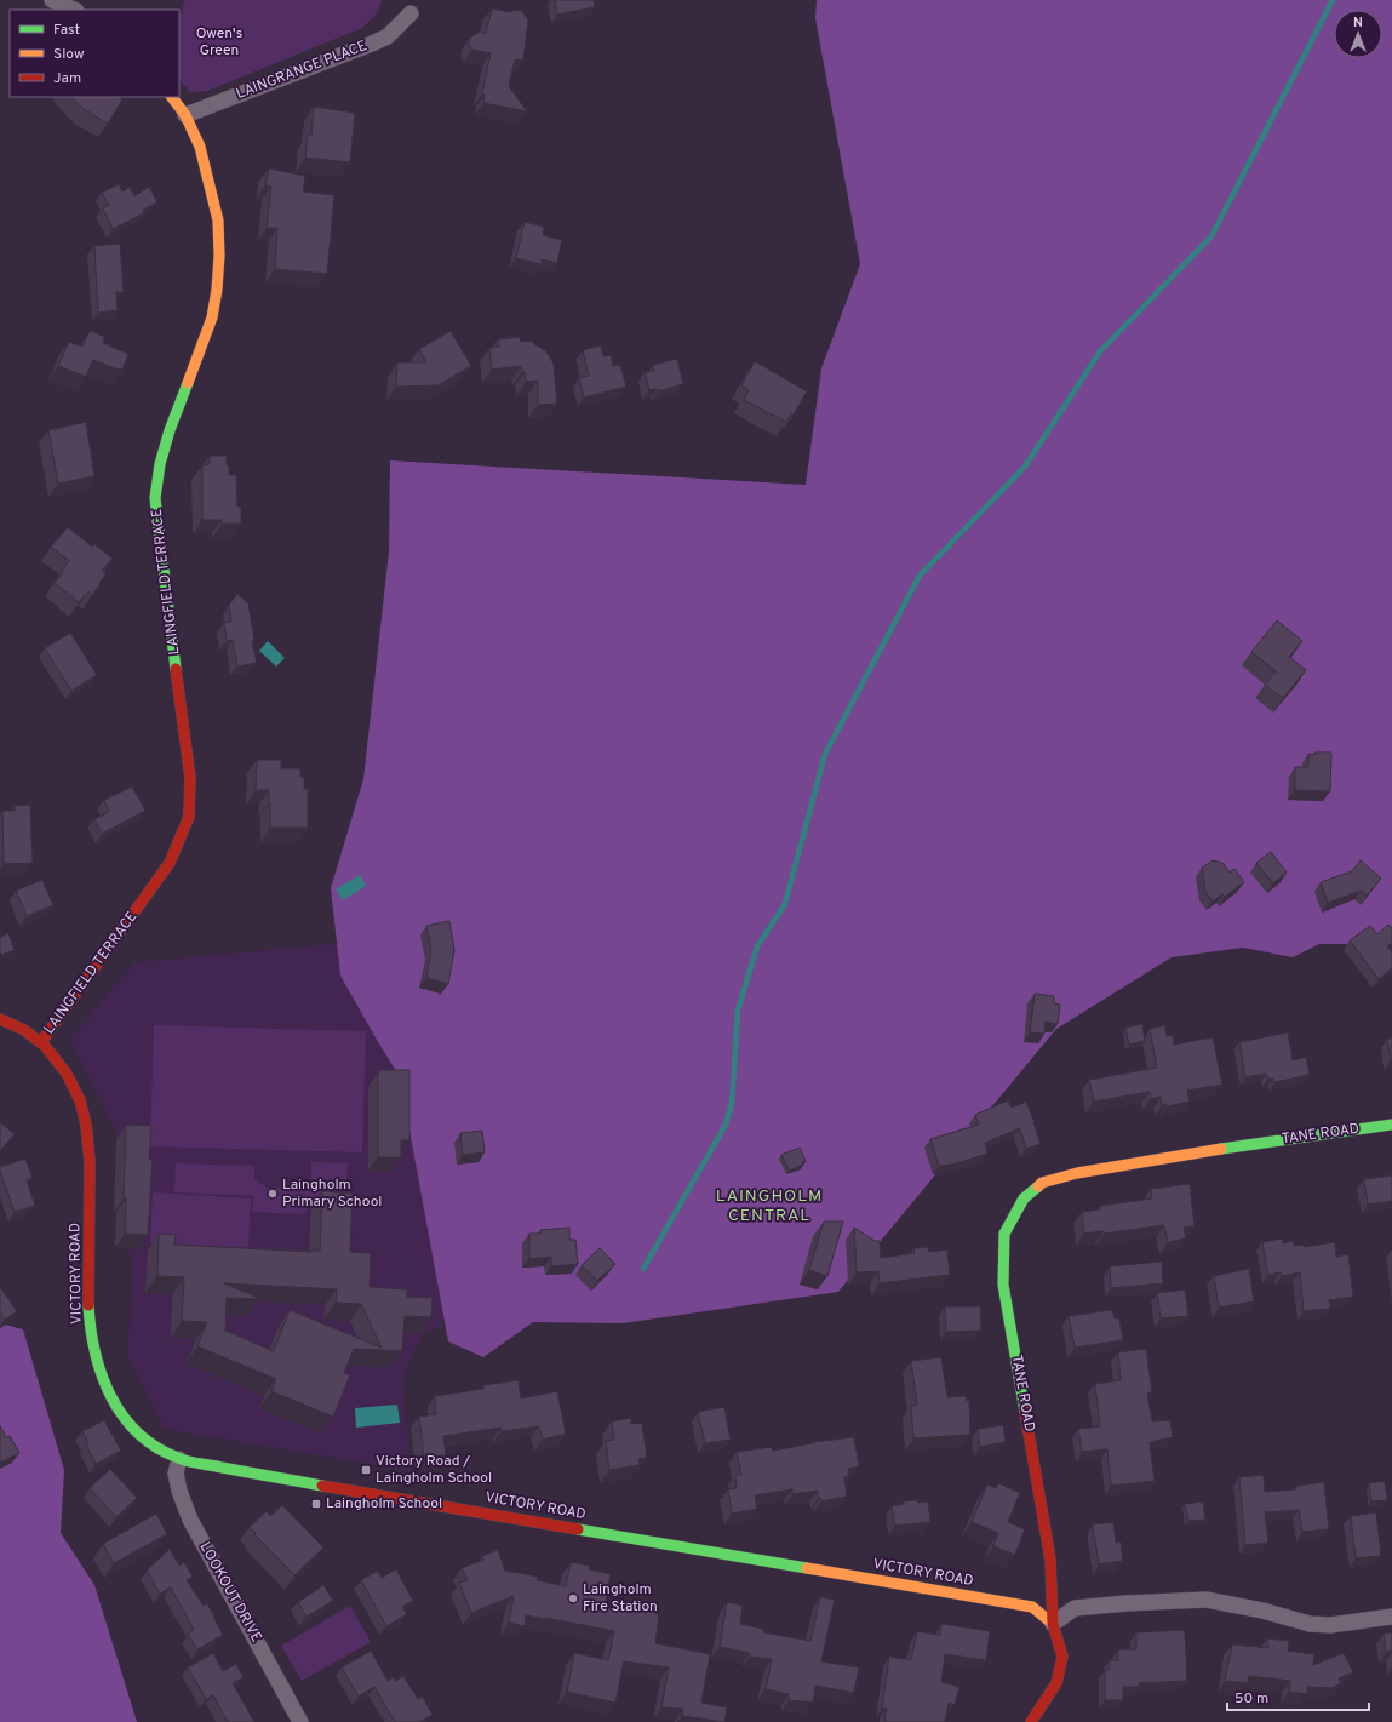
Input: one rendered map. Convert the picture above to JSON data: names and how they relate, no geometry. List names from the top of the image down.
{
  "streets": {
    "street": [
      "LAINGRANGE PLACE",
      "LAINGFIELD TERRACE",
      "TANE ROAD",
      "VICTORY ROAD",
      "LOOKOUT DRIVE"
    ]
  },
  "crossings": [
    ["LAINGRANGE PLACE", "LAINGFIELD TERRACE"],
    ["LAINGFIELD TERRACE", "VICTORY ROAD"],
    ["TANE ROAD", "VICTORY ROAD"],
    ["VICTORY ROAD", "LOOKOUT DRIVE"]
  ],
  "districts": ["LAINGHOLM CENTRAL"],
  "parks": ["Owen's Green"],
  "places": {
    "other": ["Laingholm Primary School", "Laingholm Fire Station"],
    "transit": ["Victory Road / Laingholm School", "Laingholm School"]
  },
  "legend": ["Fast", "Slow", "Jam"],
  "scale_bar": "50 m",
  "north": "top"
}
